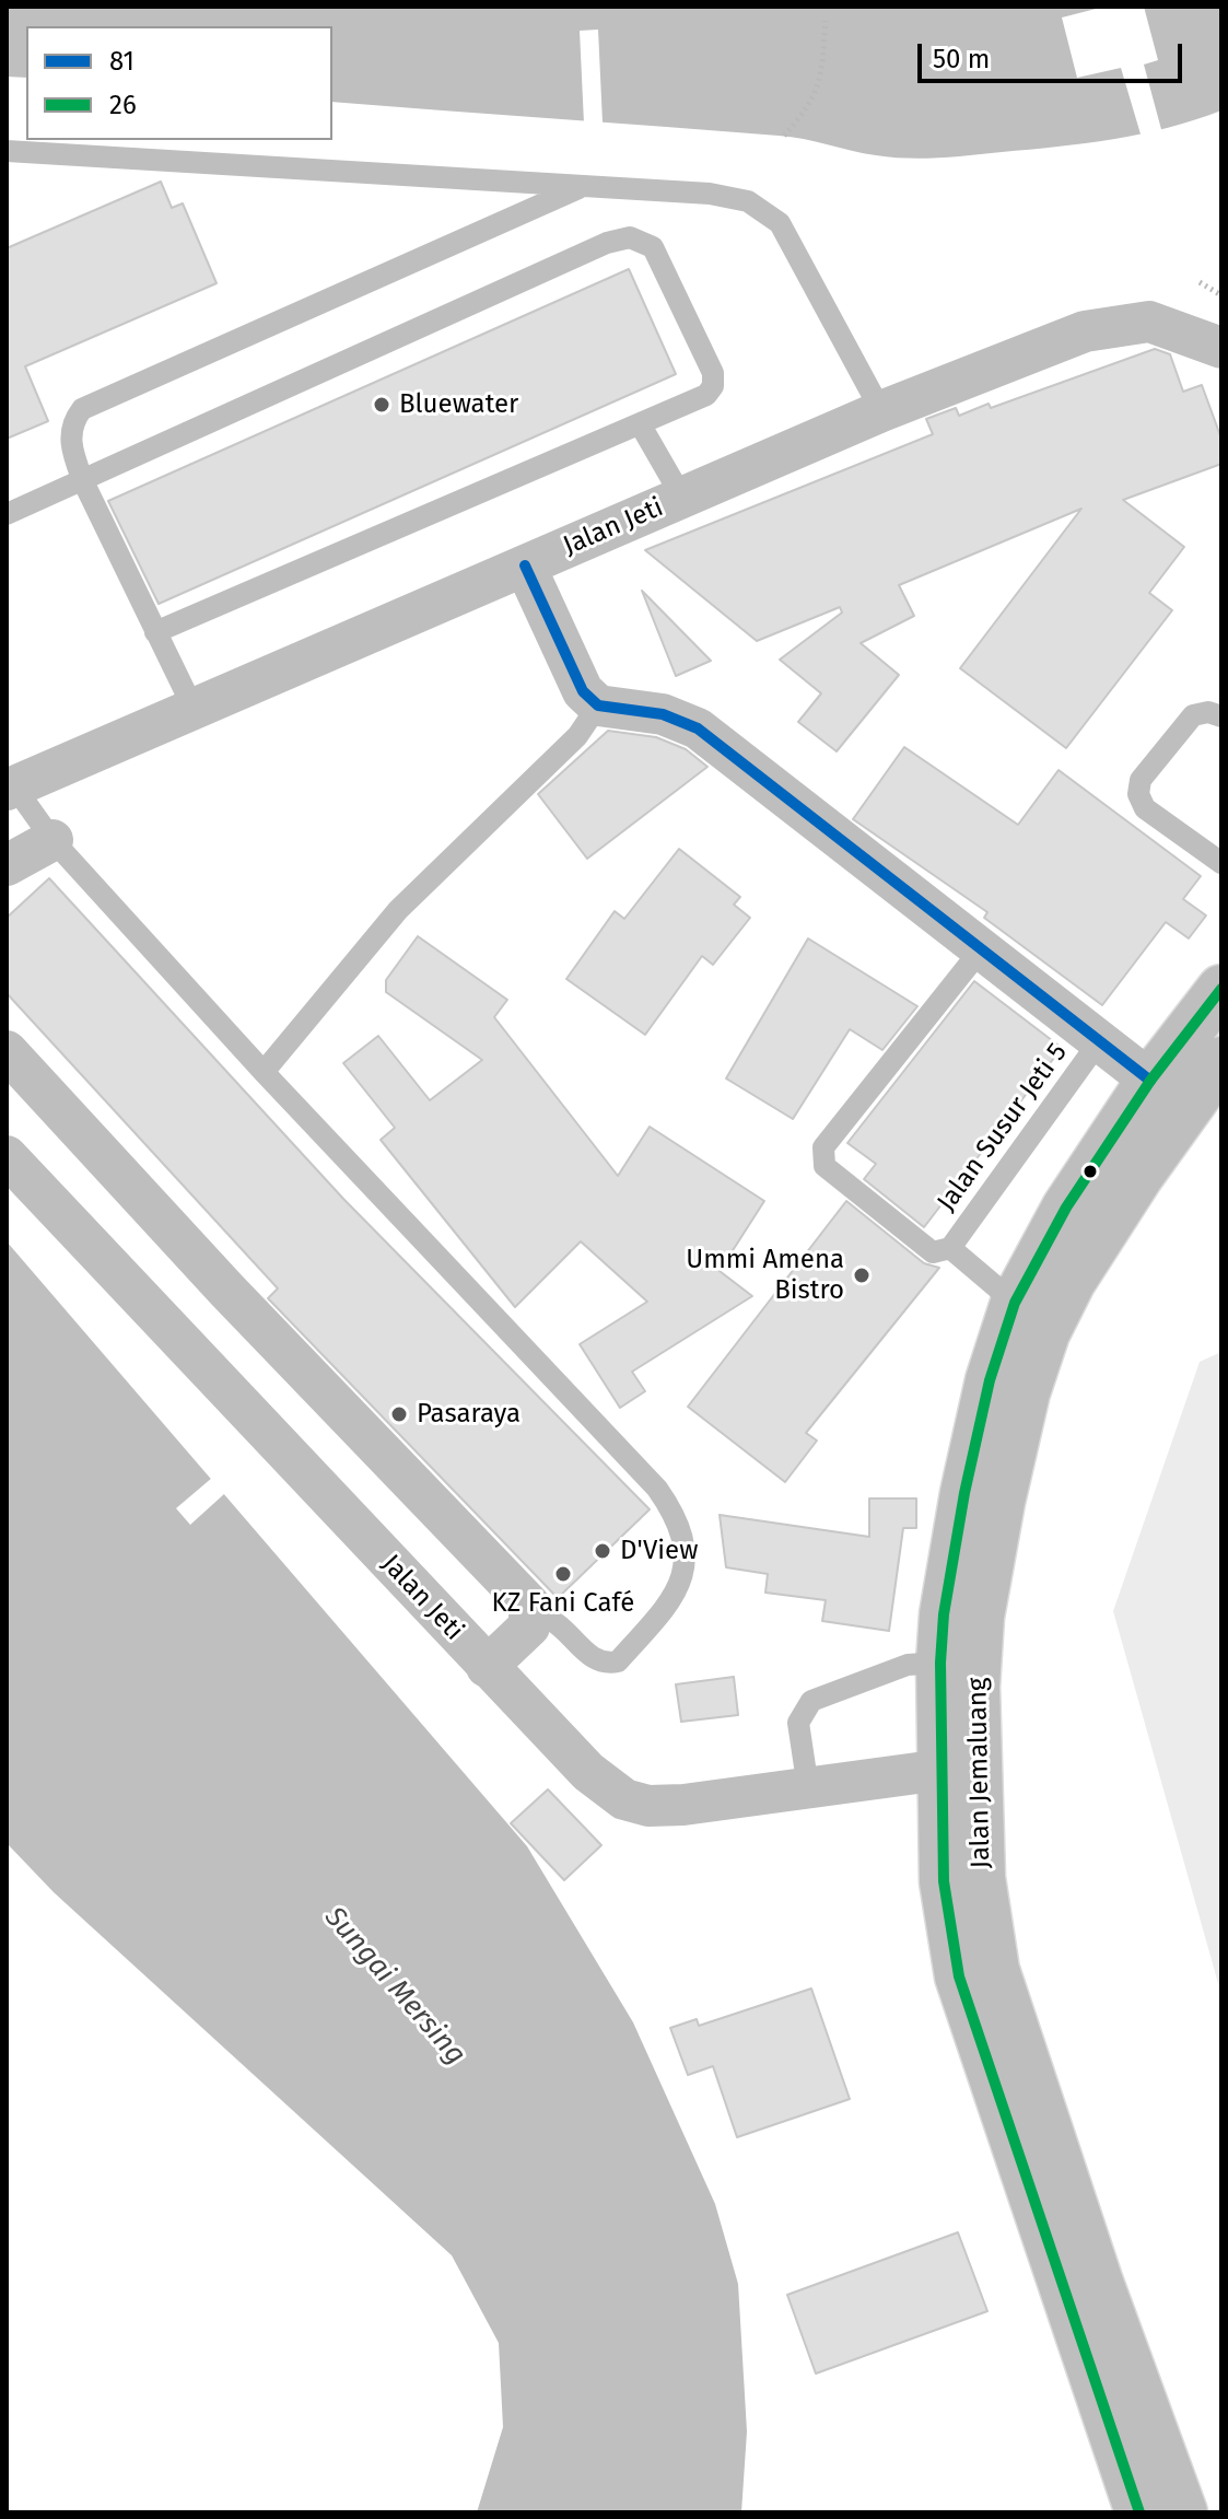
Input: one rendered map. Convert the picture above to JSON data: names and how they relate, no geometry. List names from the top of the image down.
{
  "streets": {
    "highway": ["Jalan Jemaluang"],
    "street": ["Jalan Jeti"],
    "lane": ["Jalan Susur Jeti 5"]
  },
  "crossings": [
    ["Jalan Jeti", "Jalan Jemaluang"]
  ],
  "water": ["Sungai Mersing"],
  "places": [
    "Bluewater",
    "Ummi Amena Bistro",
    "Pasaraya",
    "D'View",
    "KZ Fani Café"
  ],
  "lines": ["transit line 81", "transit line 26"],
  "legend": ["81", "26"],
  "scale_bar": "50 m"
}
